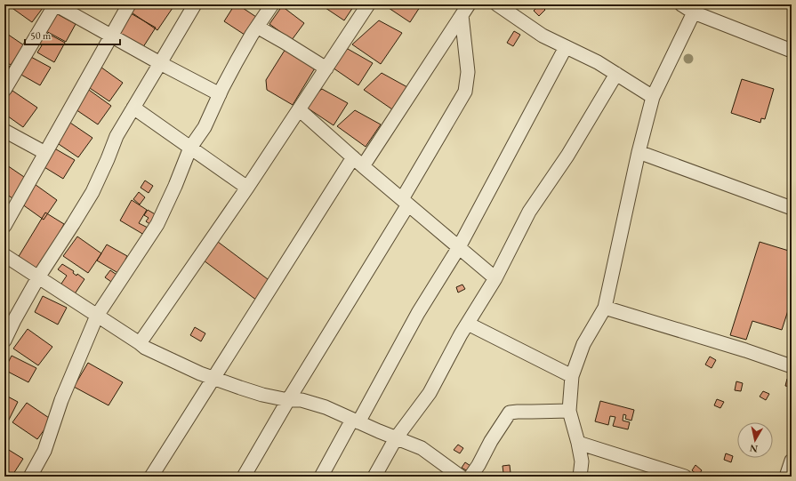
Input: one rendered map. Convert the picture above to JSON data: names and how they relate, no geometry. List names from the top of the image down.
{
  "scale_bar": "50 m",
  "north": "bottom"
}
